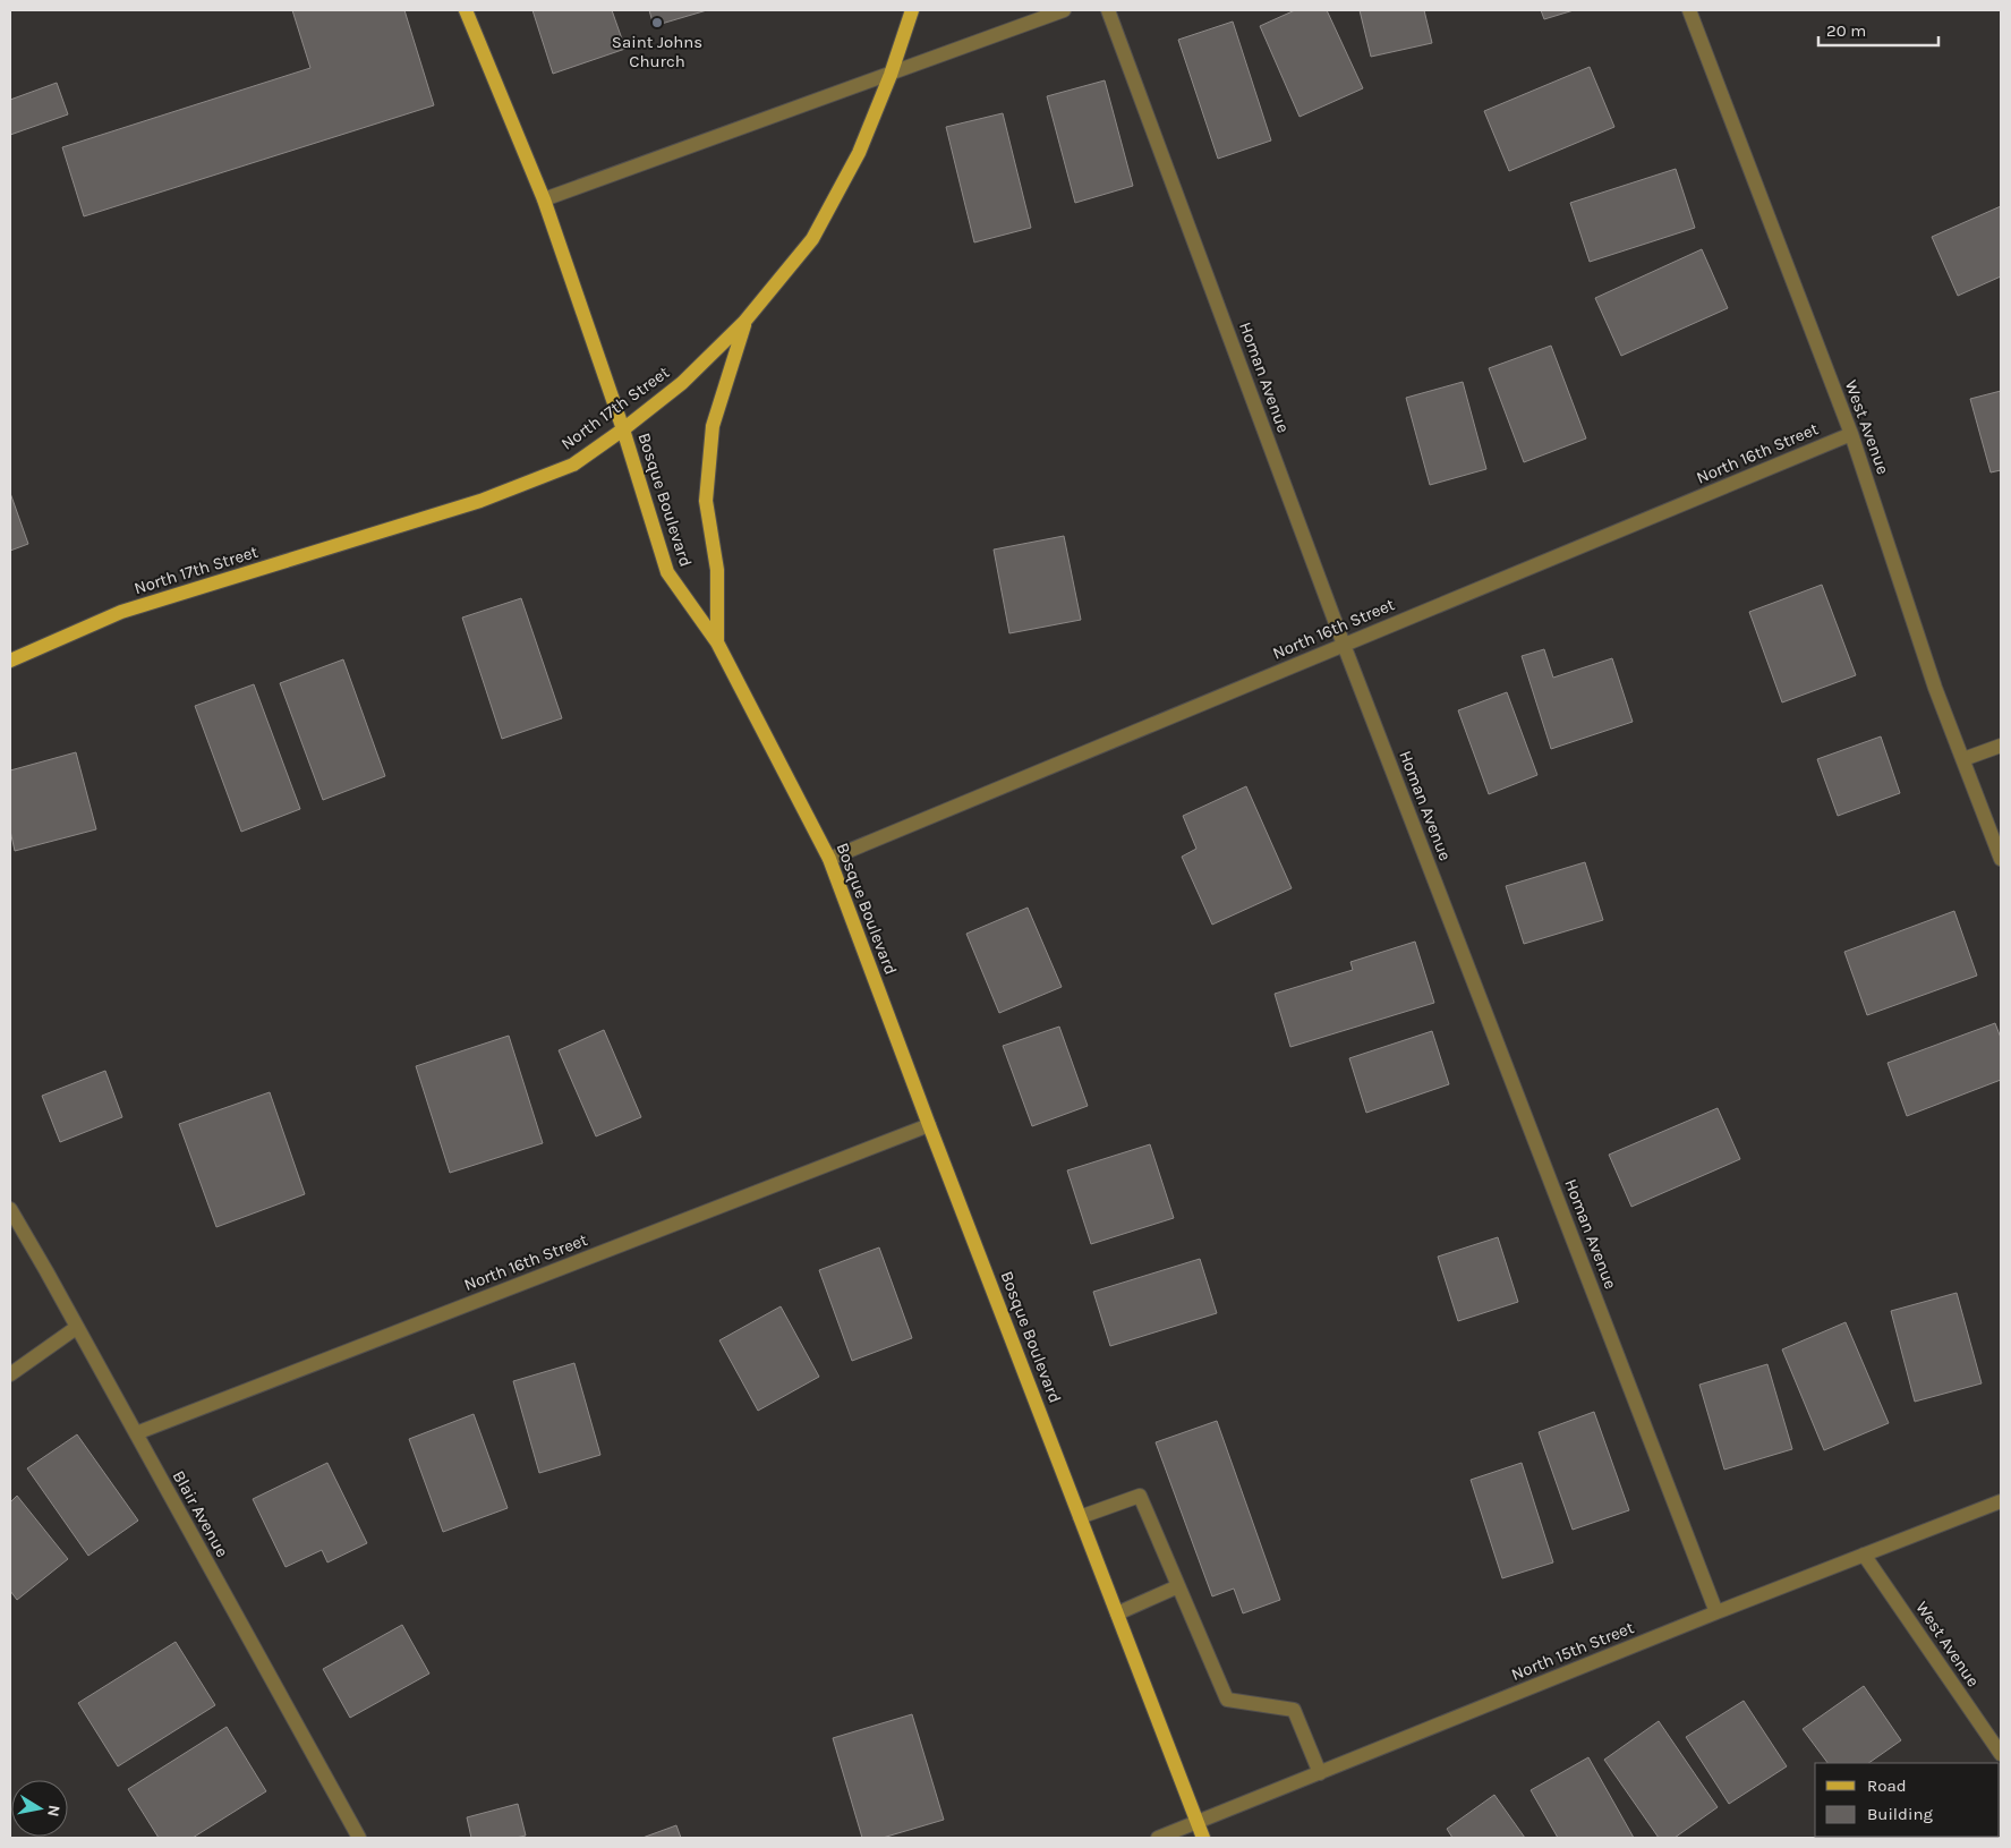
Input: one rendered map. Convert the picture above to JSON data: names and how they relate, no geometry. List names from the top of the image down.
{
  "streets": {
    "main road": ["North 17th Street", "Bosque Boulevard"],
    "street": [
      "Homan Avenue",
      "West Avenue",
      "North 16th Street",
      "Blair Avenue",
      "North 15th Street"
    ]
  },
  "crossings": [
    ["Homan Avenue", "North 16th Street"],
    ["Homan Avenue", "North 15th Street"],
    ["North 17th Street", "Bosque Boulevard"],
    ["West Avenue", "North 16th Street"],
    ["West Avenue", "North 15th Street"],
    ["North 16th Street", "Bosque Boulevard"],
    ["North 16th Street", "Blair Avenue"],
    ["Bosque Boulevard", "North 15th Street"]
  ],
  "places": ["Saint Johns Church"],
  "legend": ["Road", "Building"],
  "scale_bar": "20 m",
  "north": "right"
}
